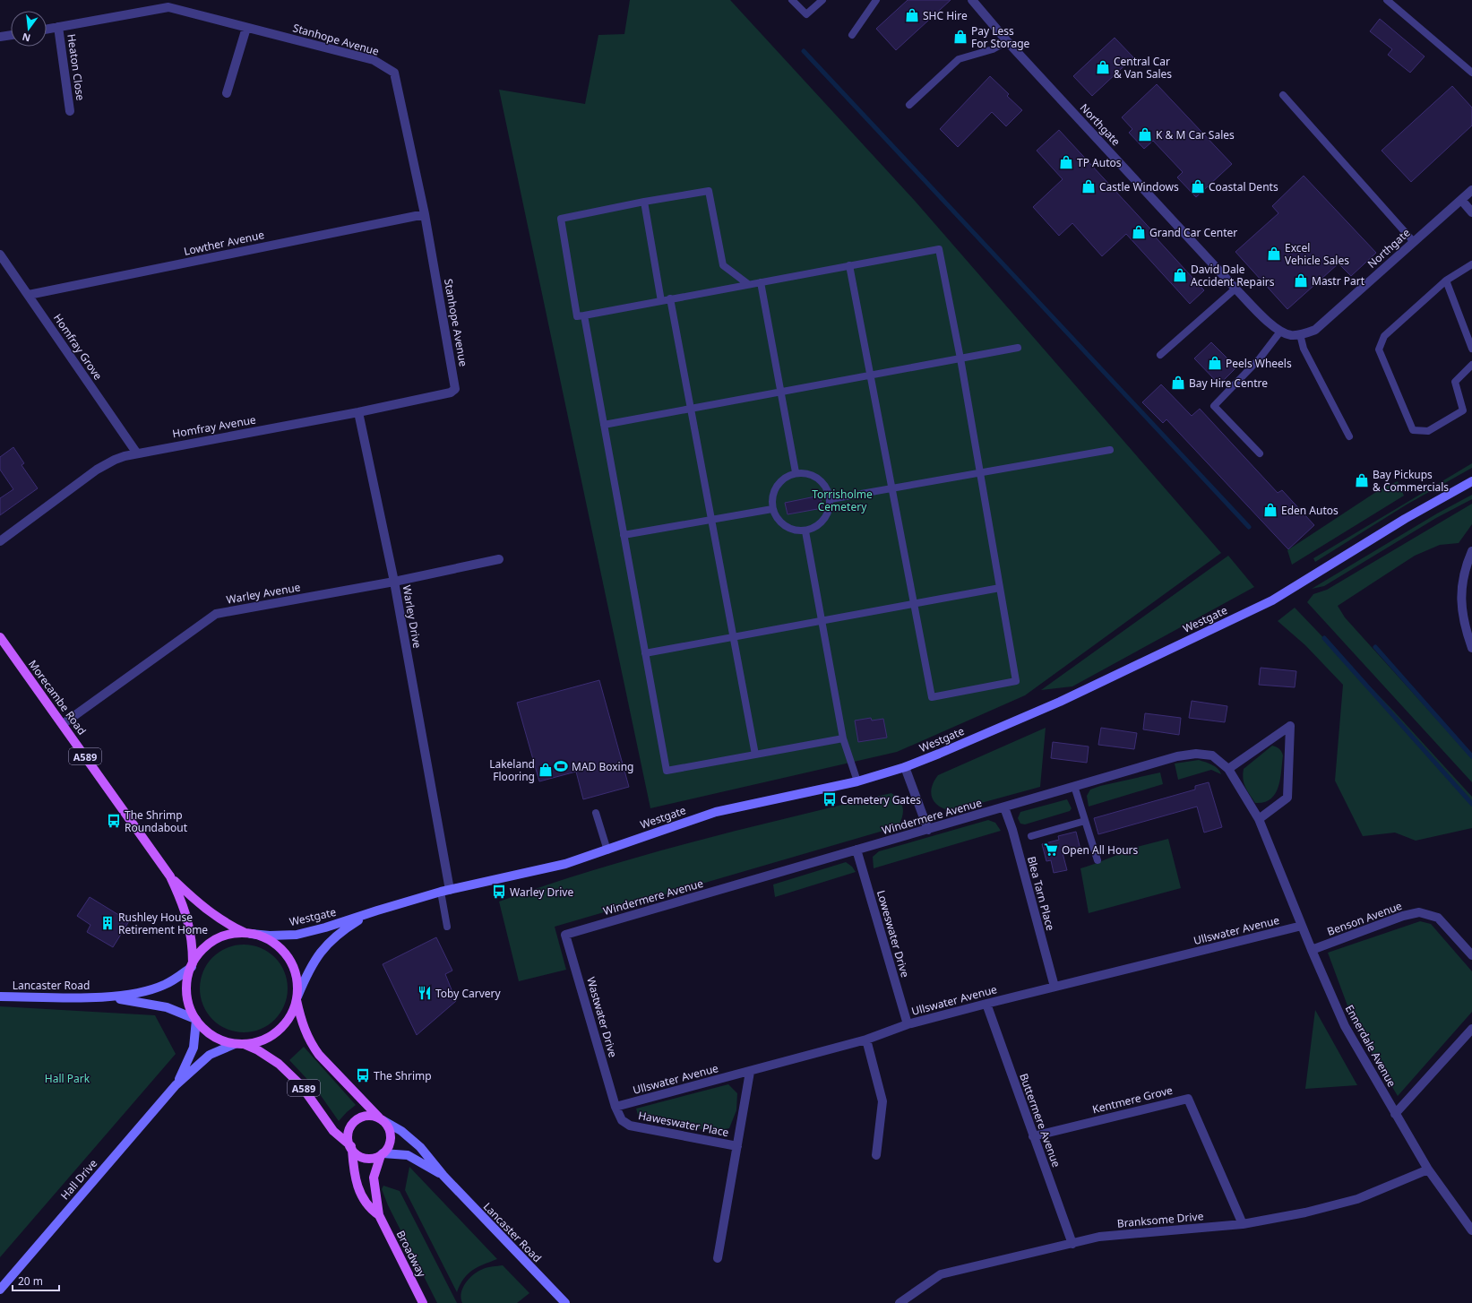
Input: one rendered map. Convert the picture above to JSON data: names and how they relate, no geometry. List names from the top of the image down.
{
  "streets": {
    "main road": [
      "Morecambe Road",
      "A589",
      "Lancaster Road",
      "Broadway"
    ],
    "street": [
      "Stanhope Avenue",
      "Heaton Close",
      "Northgate",
      "Lowther Avenue",
      "Homfray Grove",
      "Homfray Avenue",
      "Warley Avenue",
      "Warley Drive",
      "Westgate",
      "Windermere Avenue",
      "Blea Tarn Place",
      "Benson Avenue",
      "Ullswater Avenue",
      "Loweswater Drive",
      "Wastwater Drive",
      "Ennerdale Avenue",
      "Kentmere Grove",
      "Buttermere Avenue",
      "Haweswater Place",
      "Hall Drive",
      "Branksome Drive"
    ]
  },
  "crossings": [
    ["Stanhope Avenue", "Heaton Close"],
    ["Stanhope Avenue", "Lowther Avenue"],
    ["Stanhope Avenue", "Homfray Avenue"],
    ["Lowther Avenue", "Homfray Grove"],
    ["Homfray Grove", "Homfray Avenue"],
    ["Homfray Avenue", "Warley Drive"],
    ["Warley Avenue", "Warley Drive"],
    ["Warley Avenue", "Morecambe Road"],
    ["Warley Drive", "Westgate"],
    ["Westgate", "Morecambe Road"],
    ["Westgate", "A589"],
    ["Westgate", "Lancaster Road"],
    ["Westgate", "Hall Drive"],
    ["Morecambe Road", "A589"],
    ["Morecambe Road", "Lancaster Road"],
    ["Morecambe Road", "Hall Drive"],
    ["A589", "Lancaster Road"],
    ["A589", "Hall Drive"],
    ["A589", "Broadway"],
    ["Windermere Avenue", "Blea Tarn Place"],
    ["Windermere Avenue", "Loweswater Drive"],
    ["Windermere Avenue", "Wastwater Drive"],
    ["Windermere Avenue", "Ennerdale Avenue"],
    ["Blea Tarn Place", "Ullswater Avenue"],
    ["Benson Avenue", "Ennerdale Avenue"],
    ["Ullswater Avenue", "Loweswater Drive"],
    ["Ullswater Avenue", "Wastwater Drive"],
    ["Ullswater Avenue", "Ennerdale Avenue"],
    ["Ullswater Avenue", "Buttermere Avenue"],
    ["Ullswater Avenue", "Haweswater Place"],
    ["Lancaster Road", "Hall Drive"],
    ["Lancaster Road", "Broadway"],
    ["Wastwater Drive", "Haweswater Place"],
    ["Ennerdale Avenue", "Branksome Drive"],
    ["Kentmere Grove", "Buttermere Avenue"],
    ["Kentmere Grove", "Branksome Drive"],
    ["Buttermere Avenue", "Branksome Drive"]
  ],
  "parks": ["Torrisholme Cemetery", "Hall Park"],
  "places": {
    "shop": [
      "SHC Hire",
      "Pay Less For Storage",
      "Central Car & Van Sales",
      "K & M Car Sales",
      "TP Autos",
      "Castle Windows",
      "Coastal Dents",
      "Grand Car Center",
      "Excel Vehicle Sales",
      "David Dale Accident Repairs",
      "Mastr Part",
      "Peels Wheels",
      "Bay Hire Centre",
      "Bay Pickups & Commercials",
      "Eden Autos",
      "Lakeland Flooring"
    ],
    "sports": ["MAD Boxing"],
    "bus stop": [
      "Cemetery Gates",
      "The Shrimp Roundabout",
      "Warley Drive",
      "The Shrimp"
    ],
    "supermarket": ["Open All Hours"],
    "building": ["Rushley House Retirement Home"],
    "restaurant": ["Toby Carvery"]
  },
  "scale_bar": "20 m",
  "north": "bottom"
}
